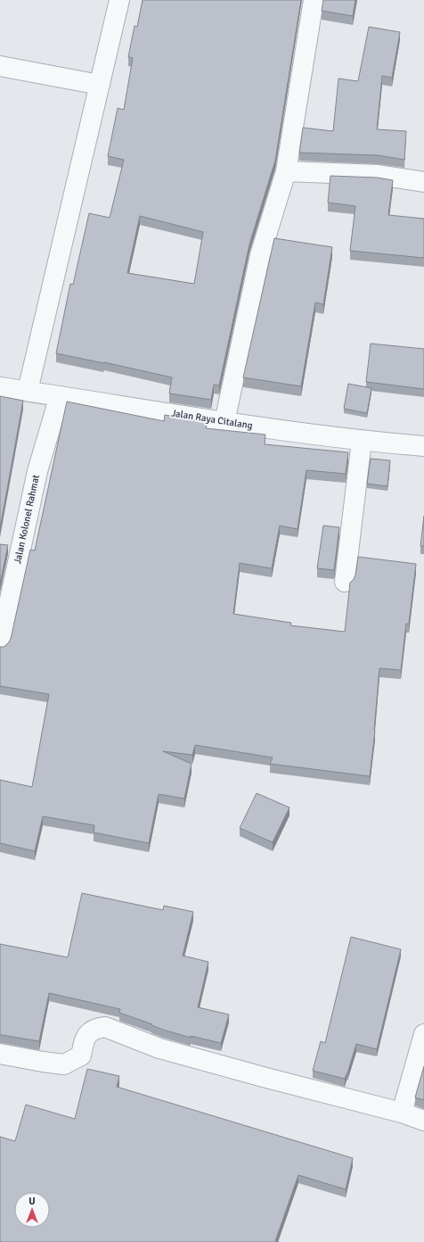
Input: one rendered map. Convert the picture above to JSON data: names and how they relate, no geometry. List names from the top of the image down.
{
  "streets": {
    "street": ["Jalan Raya Citalang", "Jalan Kolonel Rahmat"]
  },
  "crossings": [
    ["Jalan Raya Citalang", "Jalan Kolonel Rahmat"]
  ],
  "north": "top"
}
